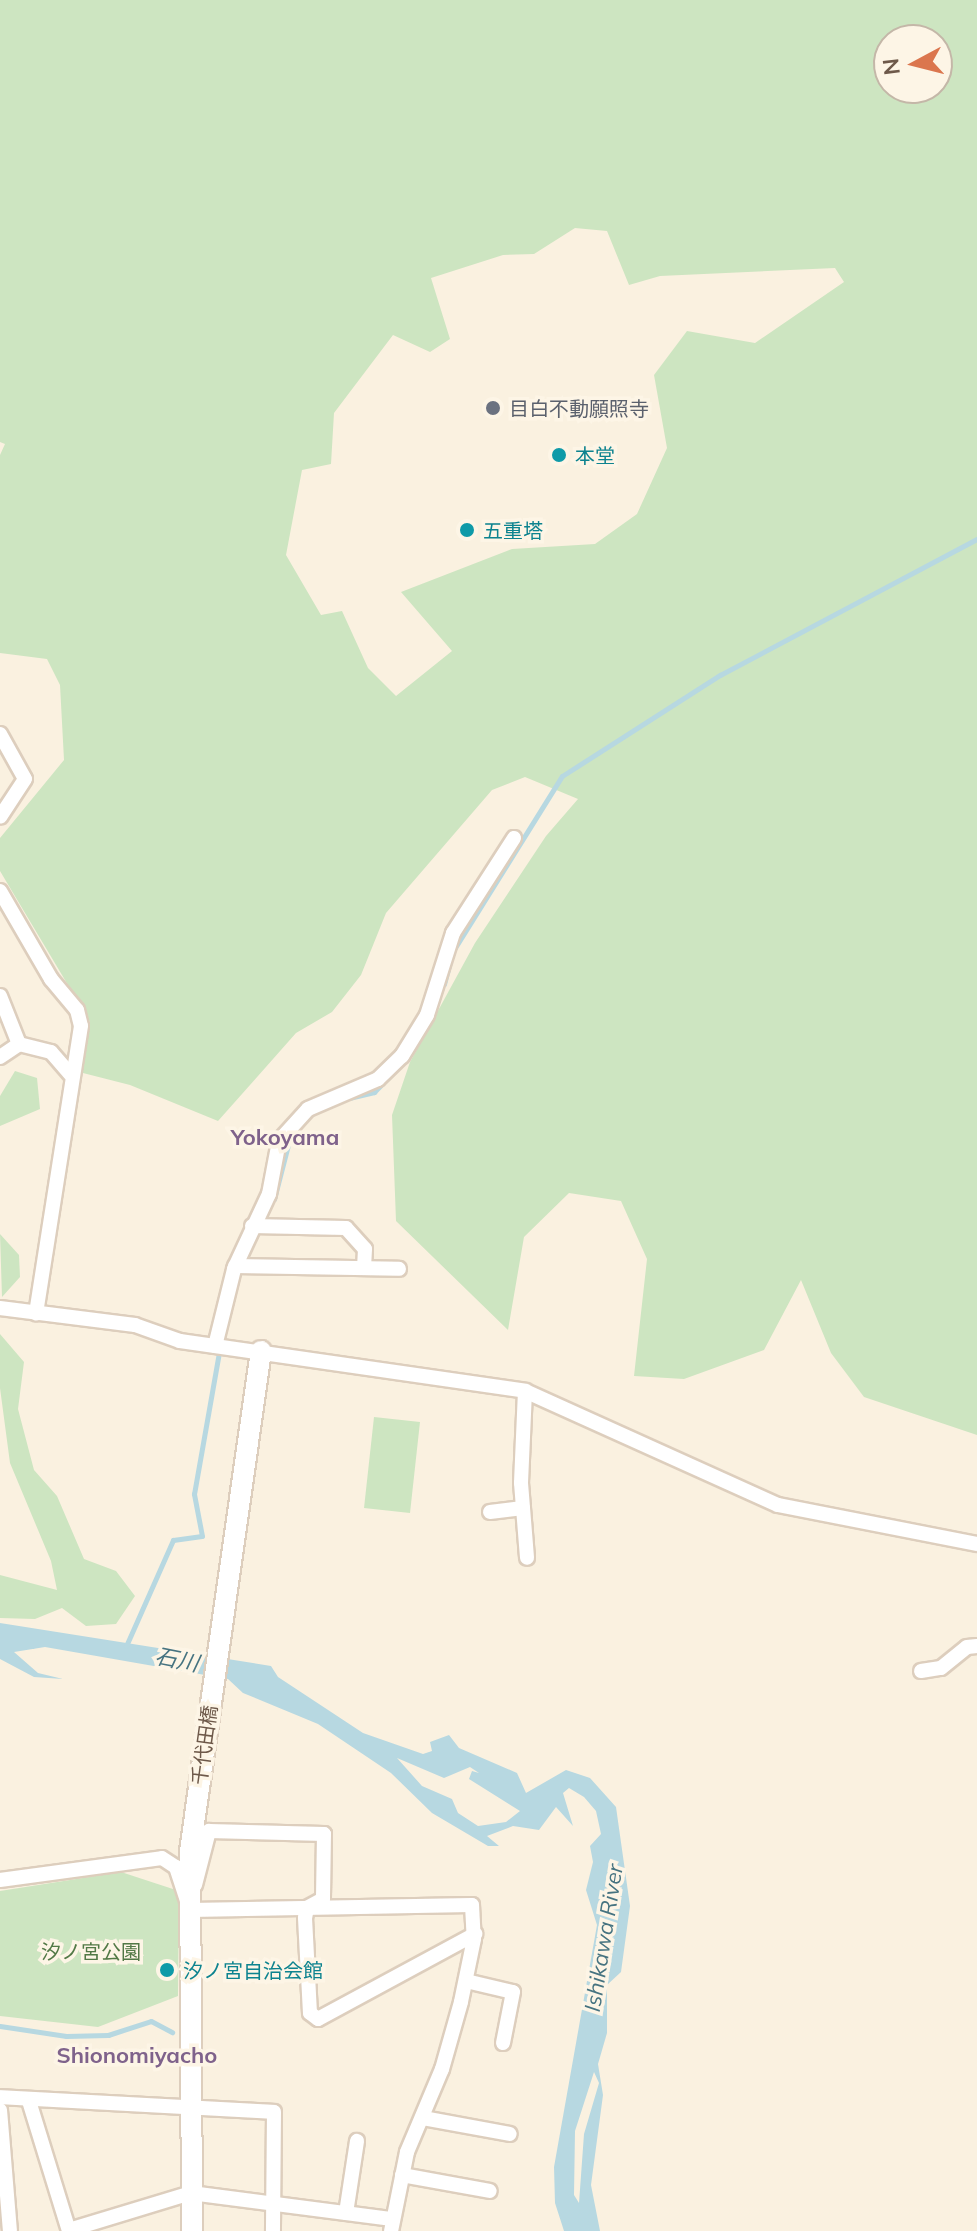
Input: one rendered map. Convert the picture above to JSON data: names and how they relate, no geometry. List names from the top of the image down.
{
  "streets": {
    "street": ["千代田橋"]
  },
  "districts": ["Yokoyama", "Shionomiyacho"],
  "water": ["石川", "Ishikawa River"],
  "parks": ["汐ノ宮公園"],
  "places": [
    "目白不動願照寺",
    "本堂",
    "五重塔",
    "汐ノ宮自治会館"
  ],
  "north": "left"
}
